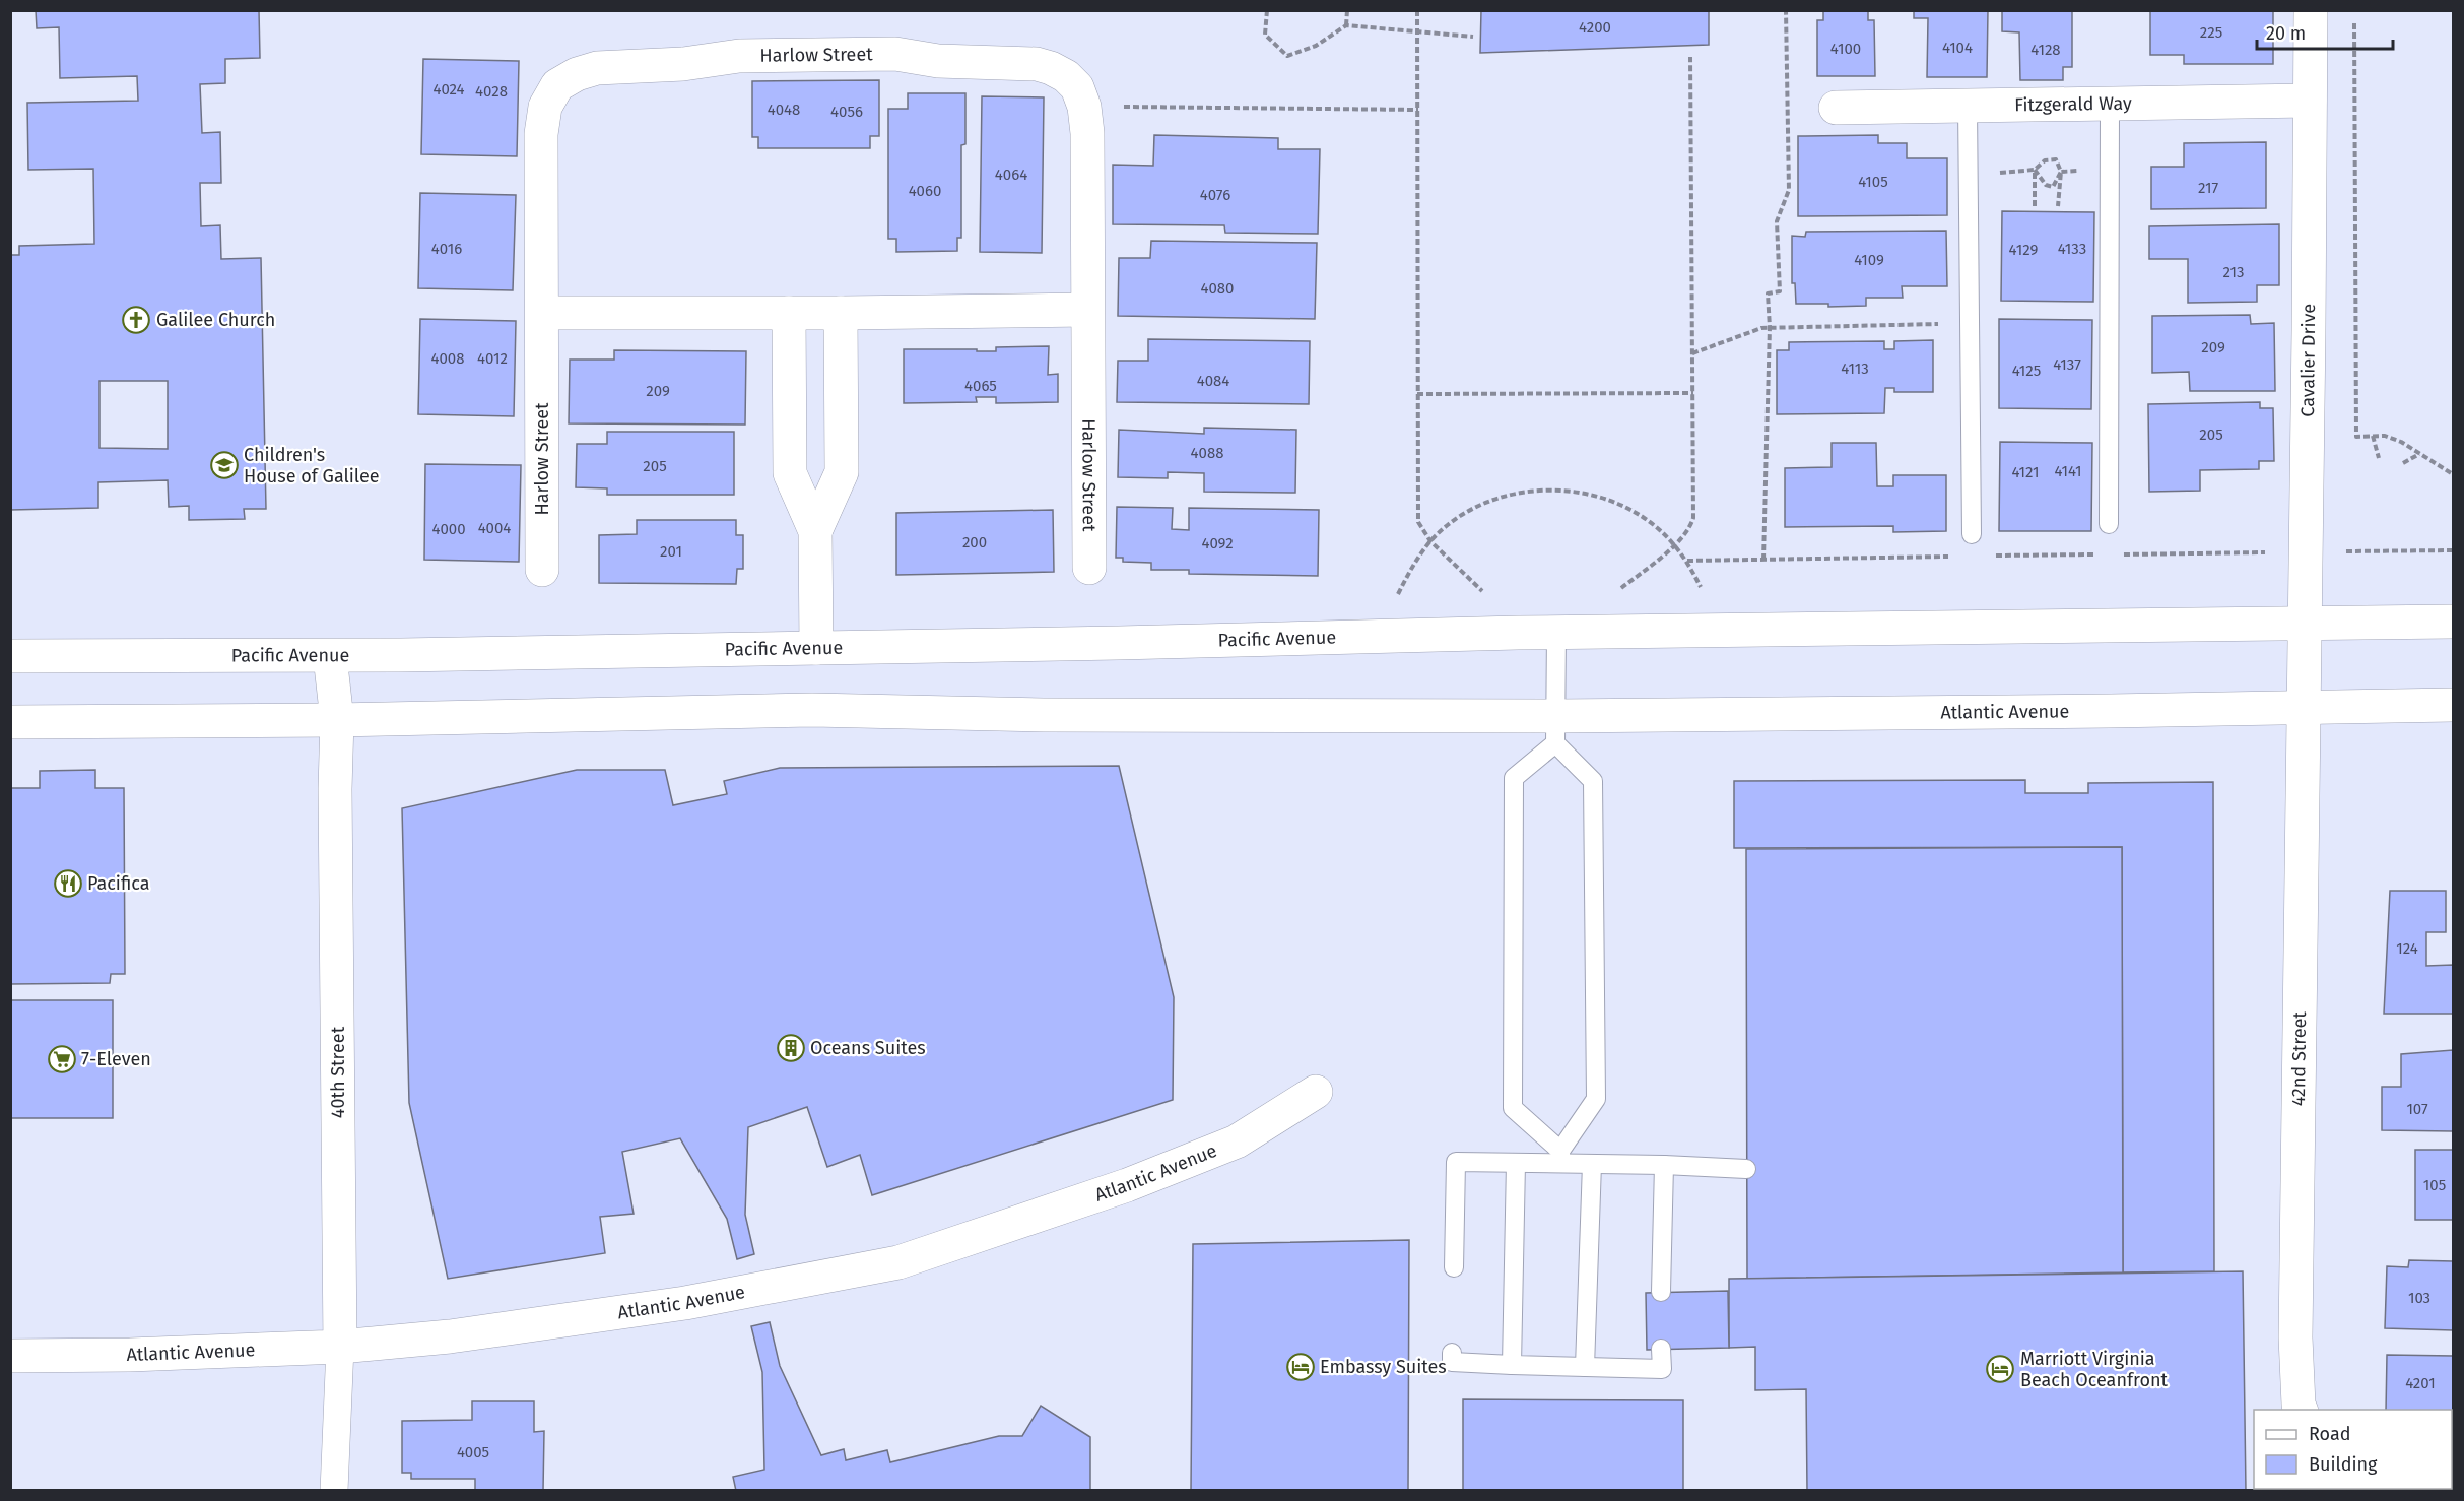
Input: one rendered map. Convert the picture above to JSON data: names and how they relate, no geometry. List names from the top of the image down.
{
  "streets": {
    "main road": [
      "Harlow Street",
      "Fitzgerald Way",
      "Cavalier Drive",
      "Pacific Avenue",
      "Atlantic Avenue",
      "42nd Street",
      "40th Street"
    ]
  },
  "crossings": [
    ["Fitzgerald Way", "Cavalier Drive"],
    ["Cavalier Drive", "Atlantic Avenue"],
    ["Cavalier Drive", "42nd Street"],
    ["Pacific Avenue", "40th Street"],
    ["Atlantic Avenue", "42nd Street"],
    ["Atlantic Avenue", "40th Street"]
  ],
  "places": {
    "church": ["Galilee Church"],
    "school or university": ["Children's House of Galilee"],
    "restaurant": ["Pacifica"],
    "building": ["Oceans Suites"],
    "supermarket": ["7-Eleven"],
    "hotel": ["Embassy Suites", "Marriott Virginia Beach Oceanfront"]
  },
  "house_numbers": [
    "4200",
    "225",
    "4104",
    "4100",
    "4128",
    "4024",
    "4028",
    "4048",
    "4056",
    "4064",
    "4105",
    "217",
    "4060",
    "4076",
    "4016",
    "4133",
    "4129",
    "4109",
    "213",
    "4080",
    "209",
    "4008",
    "4012",
    "4137",
    "4113",
    "4125",
    "4084",
    "4065",
    "209",
    "205",
    "4088",
    "205",
    "4141",
    "4121",
    "4004",
    "4000",
    "200",
    "4092",
    "201",
    "124",
    "107",
    "105",
    "103",
    "4201",
    "4005"
  ],
  "legend": ["Road", "Building"],
  "scale_bar": "20 m"
}
